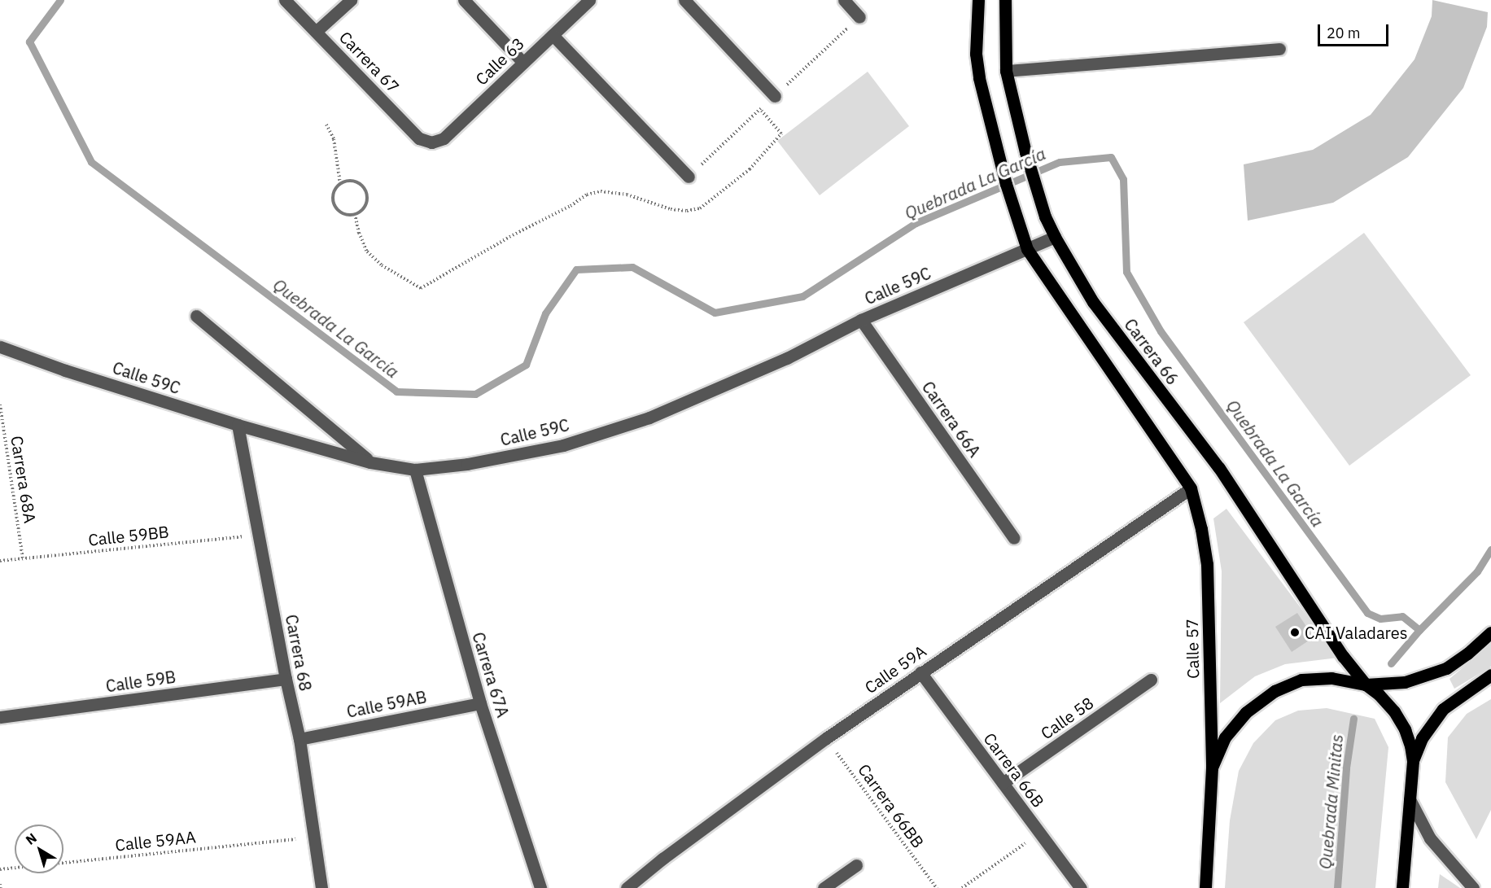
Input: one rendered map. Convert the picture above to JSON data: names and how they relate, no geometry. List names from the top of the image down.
{
  "streets": {
    "main road": ["Carrera 66", "Calle 57"],
    "street": [
      "Calle 63",
      "Carrera 67",
      "Calle 59C",
      "Carrera 66A",
      "Carrera 68",
      "Calle 59A",
      "Carrera 67A",
      "Calle 59B",
      "Calle 59AB",
      "Calle 58",
      "Carrera 66B"
    ],
    "path": [
      "Carrera 68A",
      "Calle 59BB",
      "Carrera 66BB",
      "Calle 59AA"
    ]
  },
  "crossings": [
    ["Calle 63", "Carrera 67"],
    ["Calle 59C", "Carrera 66"],
    ["Calle 59C", "Carrera 66A"],
    ["Calle 59C", "Carrera 68"],
    ["Calle 59C", "Carrera 67A"],
    ["Carrera 68A", "Calle 59BB"],
    ["Calle 59BB", "Carrera 68"],
    ["Calle 57", "Calle 59A"],
    ["Carrera 68", "Calle 59B"],
    ["Carrera 68", "Calle 59AB"],
    ["Carrera 68", "Calle 59AA"],
    ["Calle 59A", "Carrera 66B"],
    ["Calle 59A", "Carrera 66BB"],
    ["Carrera 67A", "Calle 59AB"],
    ["Calle 58", "Carrera 66B"]
  ],
  "water": ["Quebrada La García", "Quebrada Minitas"],
  "places": ["CAI Valadares"],
  "scale_bar": "20 m",
  "north": "top left"
}
